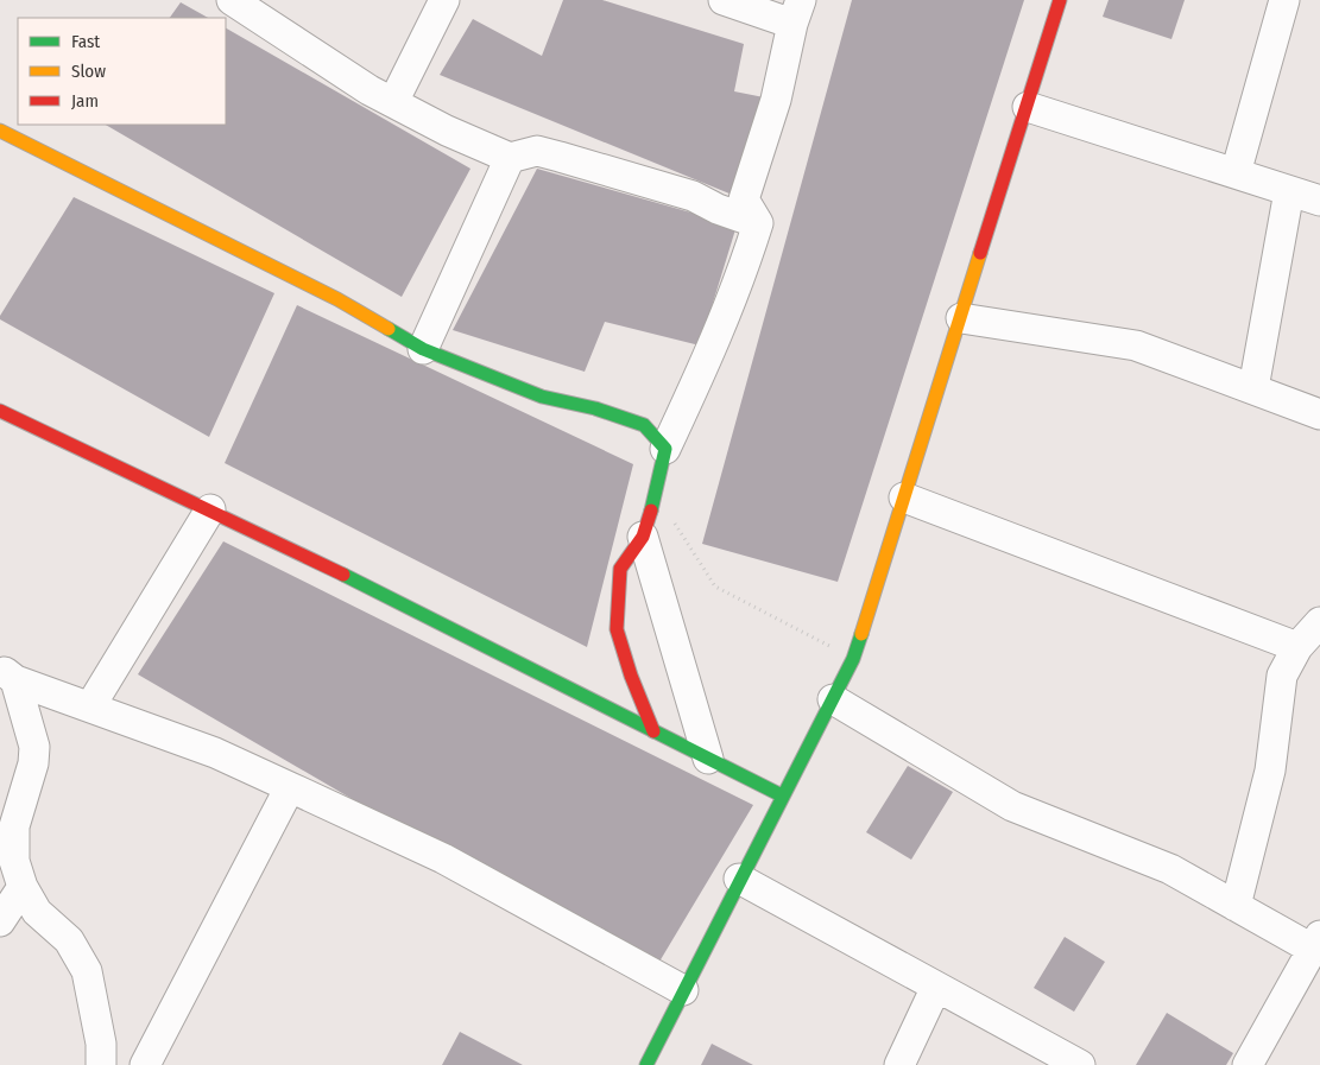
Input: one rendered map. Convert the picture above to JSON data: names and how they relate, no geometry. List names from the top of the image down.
{
  "legend": ["Fast", "Slow", "Jam"]
}
